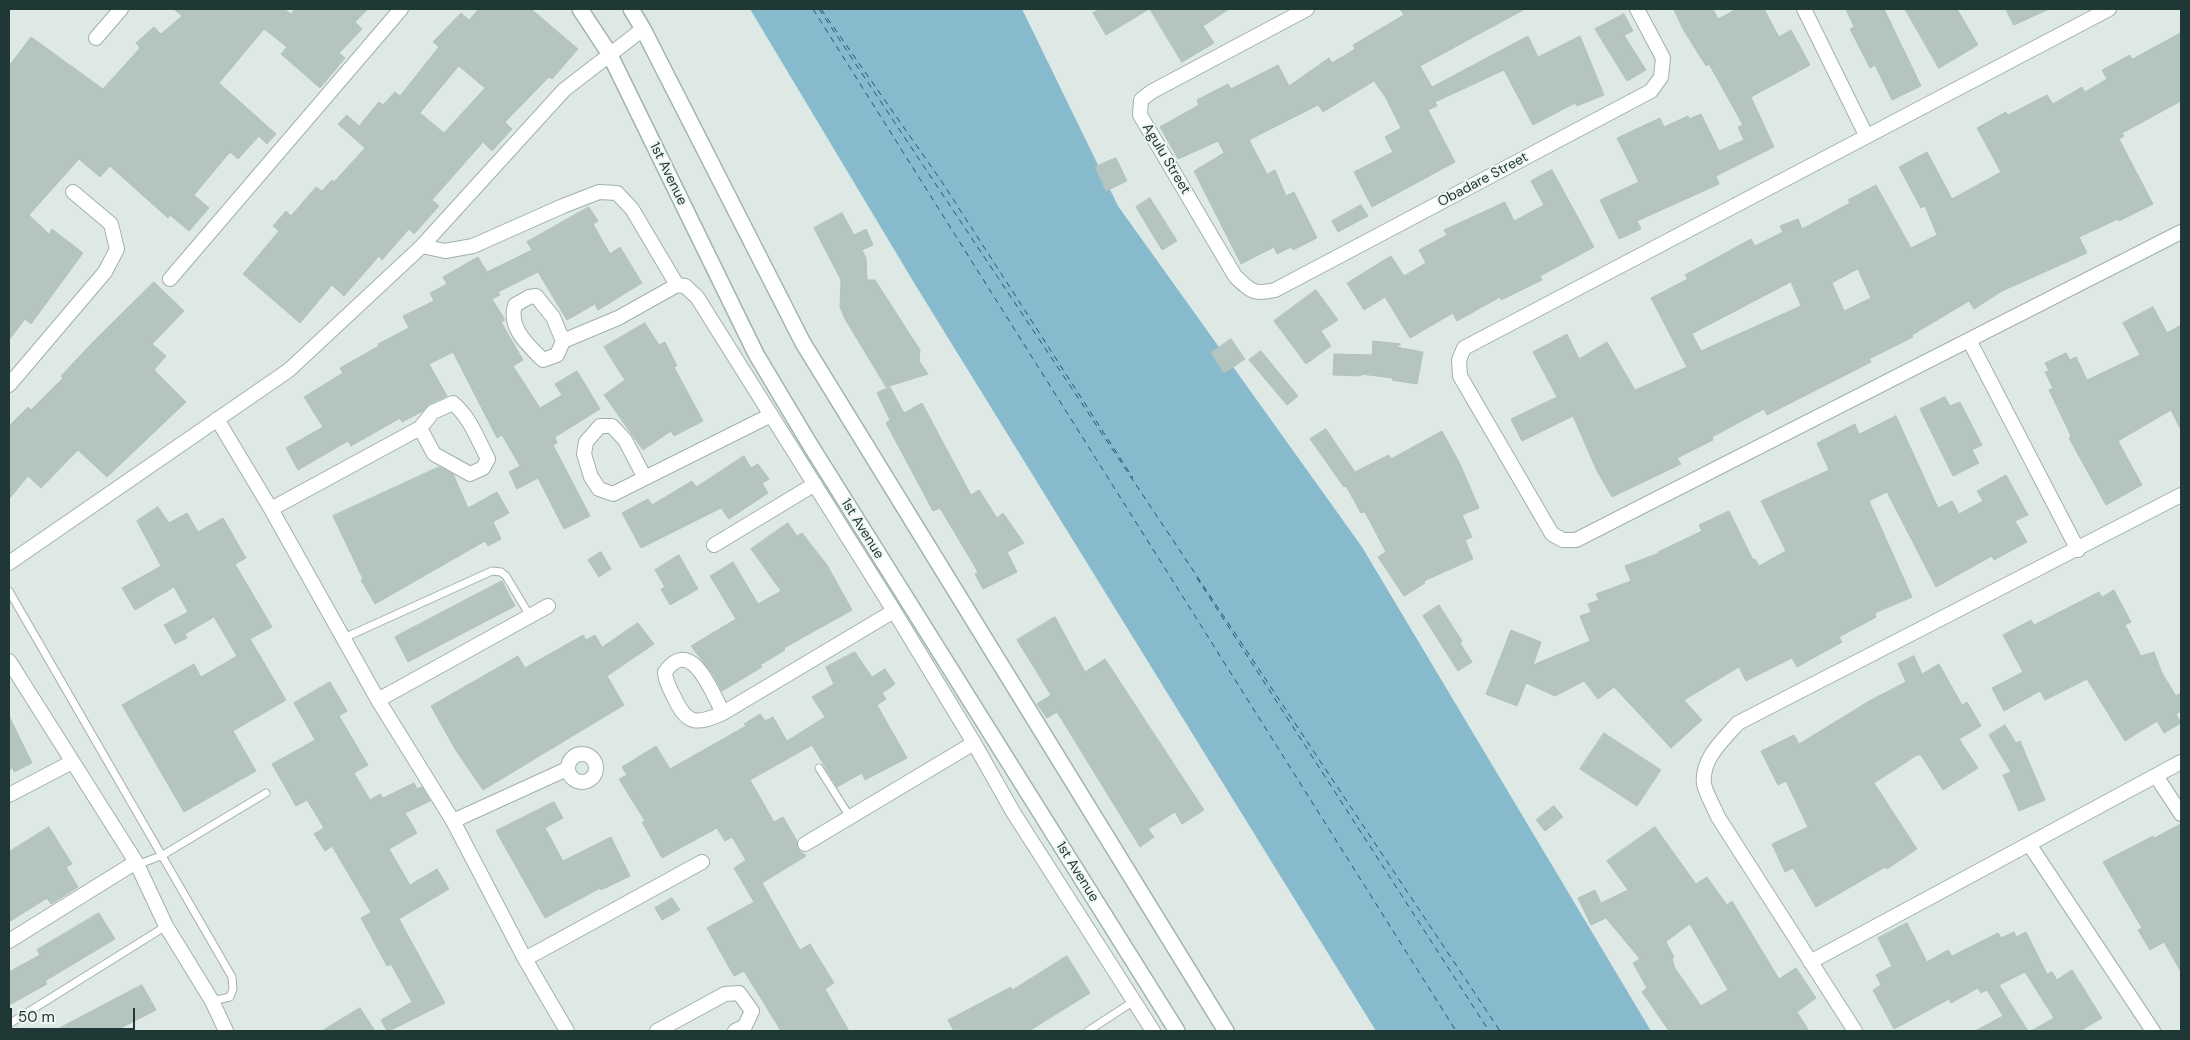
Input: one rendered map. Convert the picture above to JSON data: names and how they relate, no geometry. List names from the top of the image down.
{
  "streets": {
    "main road": ["1st Avenue"],
    "street": ["Agulu Street", "Obadare Street"]
  },
  "crossings": [
    ["Agulu Street", "Obadare Street"]
  ],
  "scale_bar": "50 m"
}
